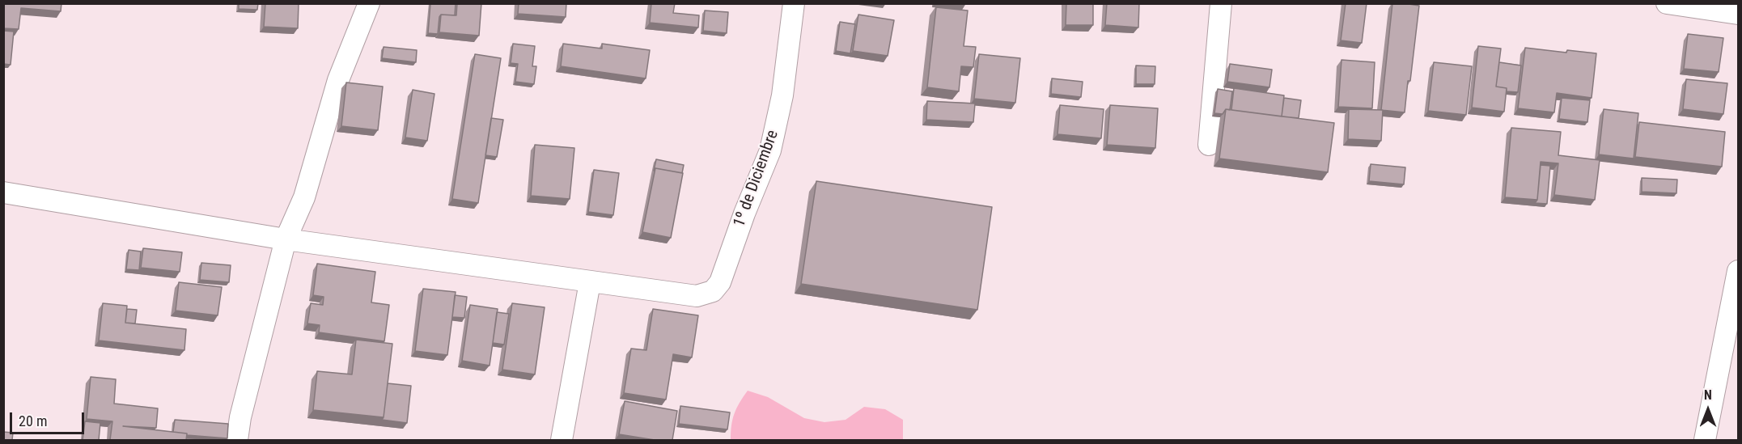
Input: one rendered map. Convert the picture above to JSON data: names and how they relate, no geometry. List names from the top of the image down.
{
  "streets": {
    "street": ["1º de Diciembre"]
  },
  "scale_bar": "20 m",
  "north": "top"
}
